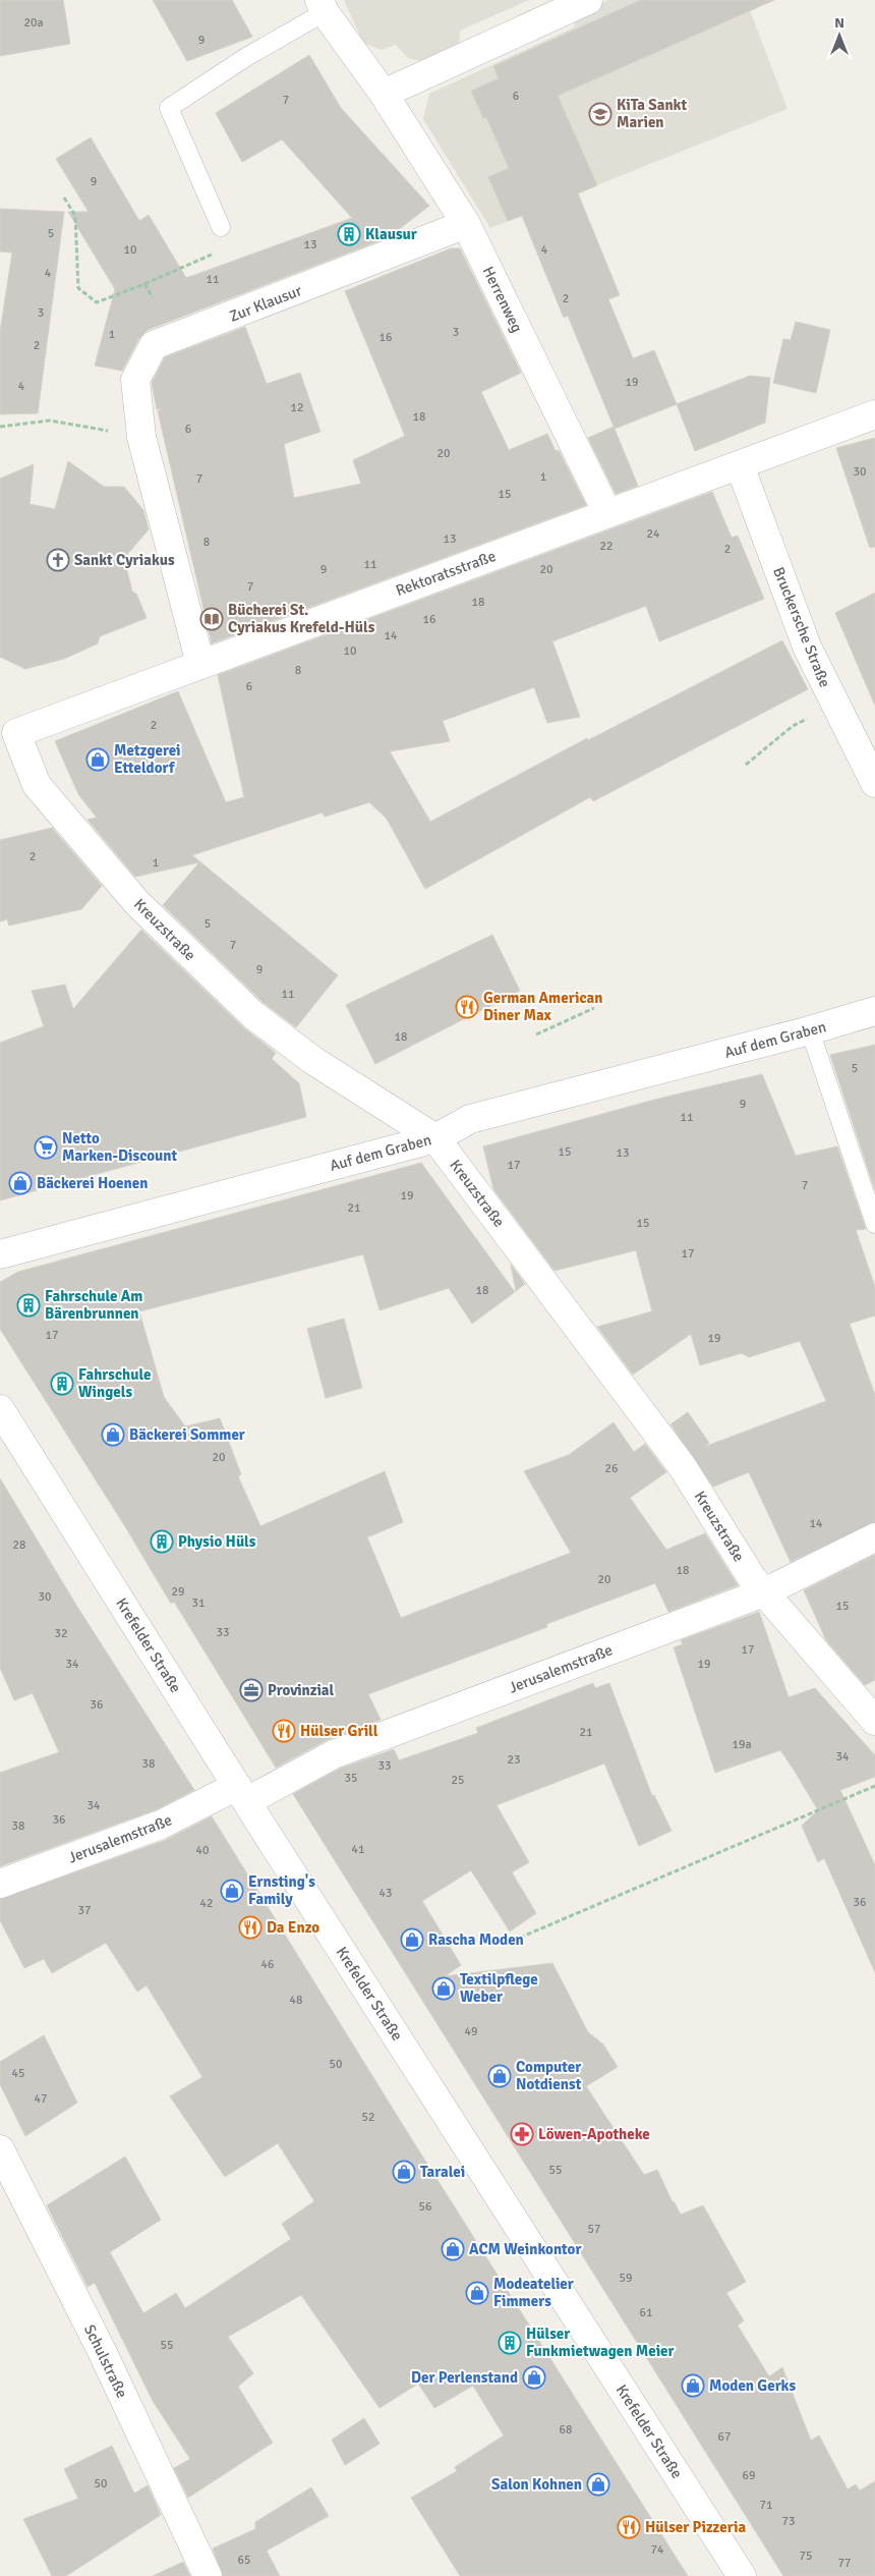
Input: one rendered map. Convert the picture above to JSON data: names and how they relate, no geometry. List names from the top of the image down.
{
  "streets": {
    "street": [
      "Herrenweg",
      "Zur Klausur",
      "Rektoratsstraße",
      "Bruckersche Straße",
      "Kreuzstraße",
      "Auf dem Graben",
      "Krefelder Straße",
      "Jerusalemstraße",
      "Schulstraße"
    ]
  },
  "crossings": [
    ["Herrenweg", "Zur Klausur"],
    ["Herrenweg", "Rektoratsstraße"],
    ["Zur Klausur", "Rektoratsstraße"],
    ["Rektoratsstraße", "Bruckersche Straße"],
    ["Rektoratsstraße", "Kreuzstraße"],
    ["Kreuzstraße", "Auf dem Graben"],
    ["Kreuzstraße", "Jerusalemstraße"],
    ["Krefelder Straße", "Jerusalemstraße"]
  ],
  "places": {
    "school or university": ["KiTa Sankt Marien"],
    "building": [
      "Klausur",
      "Fahrschule Am Bärenbrunnen",
      "Fahrschule Wingels",
      "Physio Hüls",
      "Hülser Funkmietwagen Meier"
    ],
    "church": ["Sankt Cyriakus"],
    "library": ["Bücherei St. Cyriakus Krefeld-Hüls"],
    "shop": [
      "Metzgerei Etteldorf",
      "Bäckerei Hoenen",
      "Bäckerei Sommer",
      "Ernsting's Family",
      "Rascha Moden",
      "Textilpflege Weber",
      "Computer Notdienst",
      "Taralei",
      "ACM Weinkontor",
      "Modeatelier Fimmers",
      "Der Perlenstand",
      "Moden Gerks",
      "Salon Kohnen"
    ],
    "restaurant": [
      "German American Diner Max",
      "Hülser Grill",
      "Da Enzo",
      "Hülser Pizzeria"
    ],
    "supermarket": ["Netto Marken-Discount"],
    "office": ["Provinzial"],
    "pharmacy": ["Löwen-Apotheke"]
  },
  "house_numbers": [
    "20a",
    "9",
    "6",
    "7",
    "9",
    "5",
    "13",
    "10",
    "4",
    "4",
    "11",
    "2",
    "3",
    "3",
    "1",
    "16",
    "2",
    "19",
    "4",
    "12",
    "18",
    "6",
    "20",
    "30",
    "1",
    "7",
    "15",
    "24",
    "13",
    "8",
    "22",
    "2",
    "11",
    "9",
    "20",
    "7",
    "18",
    "16",
    "14",
    "10",
    "8",
    "6",
    "2",
    "2",
    "1",
    "5",
    "7",
    "9",
    "11",
    "18",
    "5",
    "9",
    "11",
    "15",
    "13",
    "17",
    "7",
    "19",
    "21",
    "15",
    "17",
    "18",
    "17",
    "19",
    "20",
    "26",
    "14",
    "28",
    "18",
    "20",
    "29",
    "30",
    "31",
    "15",
    "33",
    "32",
    "17",
    "34",
    "19",
    "36",
    "21",
    "19a",
    "34",
    "23",
    "38",
    "33",
    "35",
    "25",
    "34",
    "36",
    "38",
    "41",
    "40",
    "43",
    "36",
    "42",
    "37",
    "46",
    "48",
    "49",
    "50",
    "45",
    "47",
    "52",
    "55",
    "56",
    "57",
    "59",
    "61",
    "55",
    "68",
    "67",
    "69",
    "50",
    "71",
    "73",
    "74",
    "75",
    "65",
    "77"
  ],
  "north": "top"
}
